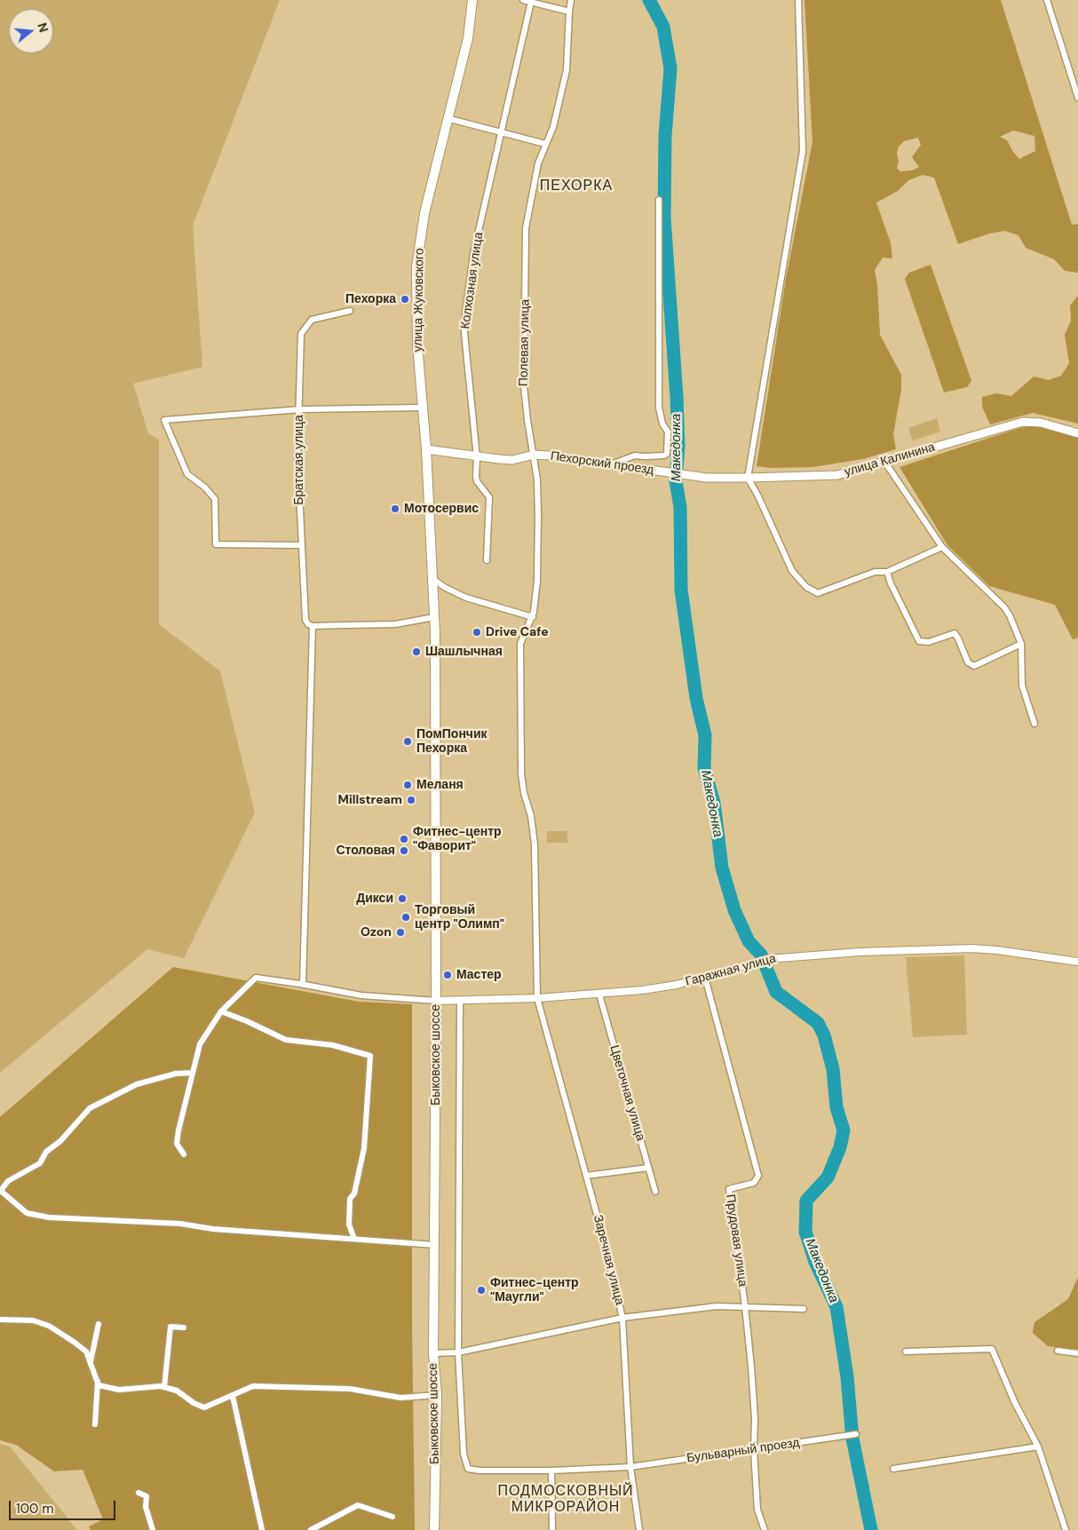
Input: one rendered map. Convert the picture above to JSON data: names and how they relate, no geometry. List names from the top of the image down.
{
  "streets": {
    "main road": [
      "улица Жуковского",
      "улица Калинина",
      "Пехорский проезд",
      "Быковское шоссе"
    ],
    "street": [
      "Колхозная улица",
      "Полевая улица",
      "Братская улица",
      "Гаражная улица",
      "Цветочная улица",
      "Прудовая улица",
      "Заречная улица",
      "Бульварный проезд"
    ]
  },
  "crossings": [
    ["улица Жуковского", "Быковское шоссе"],
    ["Полевая улица", "Пехорский проезд"],
    ["Полевая улица", "Гаражная улица"],
    ["Полевая улица", "Заречная улица"],
    ["улица Калинина", "Пехорский проезд"],
    ["Гаражная улица", "Быковское шоссе"],
    ["Гаражная улица", "Цветочная улица"],
    ["Гаражная улица", "Прудовая улица"],
    ["Гаражная улица", "Заречная улица"],
    ["Прудовая улица", "Бульварный проезд"],
    ["Заречная улица", "Бульварный проезд"]
  ],
  "districts": ["ПЕХОРКА", "ПОДМОСКОВНЫЙ МИКРОРАЙОН"],
  "water": ["Македонка"],
  "places": [
    "Пехорка",
    "Мотосервис",
    "Drive Cafe",
    "Шашлычная",
    "ПомПончик Пехорка",
    "Меланя",
    "Millstream",
    "Фитнес-центр \"Фаворит\"",
    "Столовая",
    "Дикси",
    "Торговый центр \"Олимп\"",
    "Ozon",
    "Мастер",
    "Фитнес-центр \"Маугли\""
  ],
  "scale_bar": "100 m",
  "north": "right"
}
